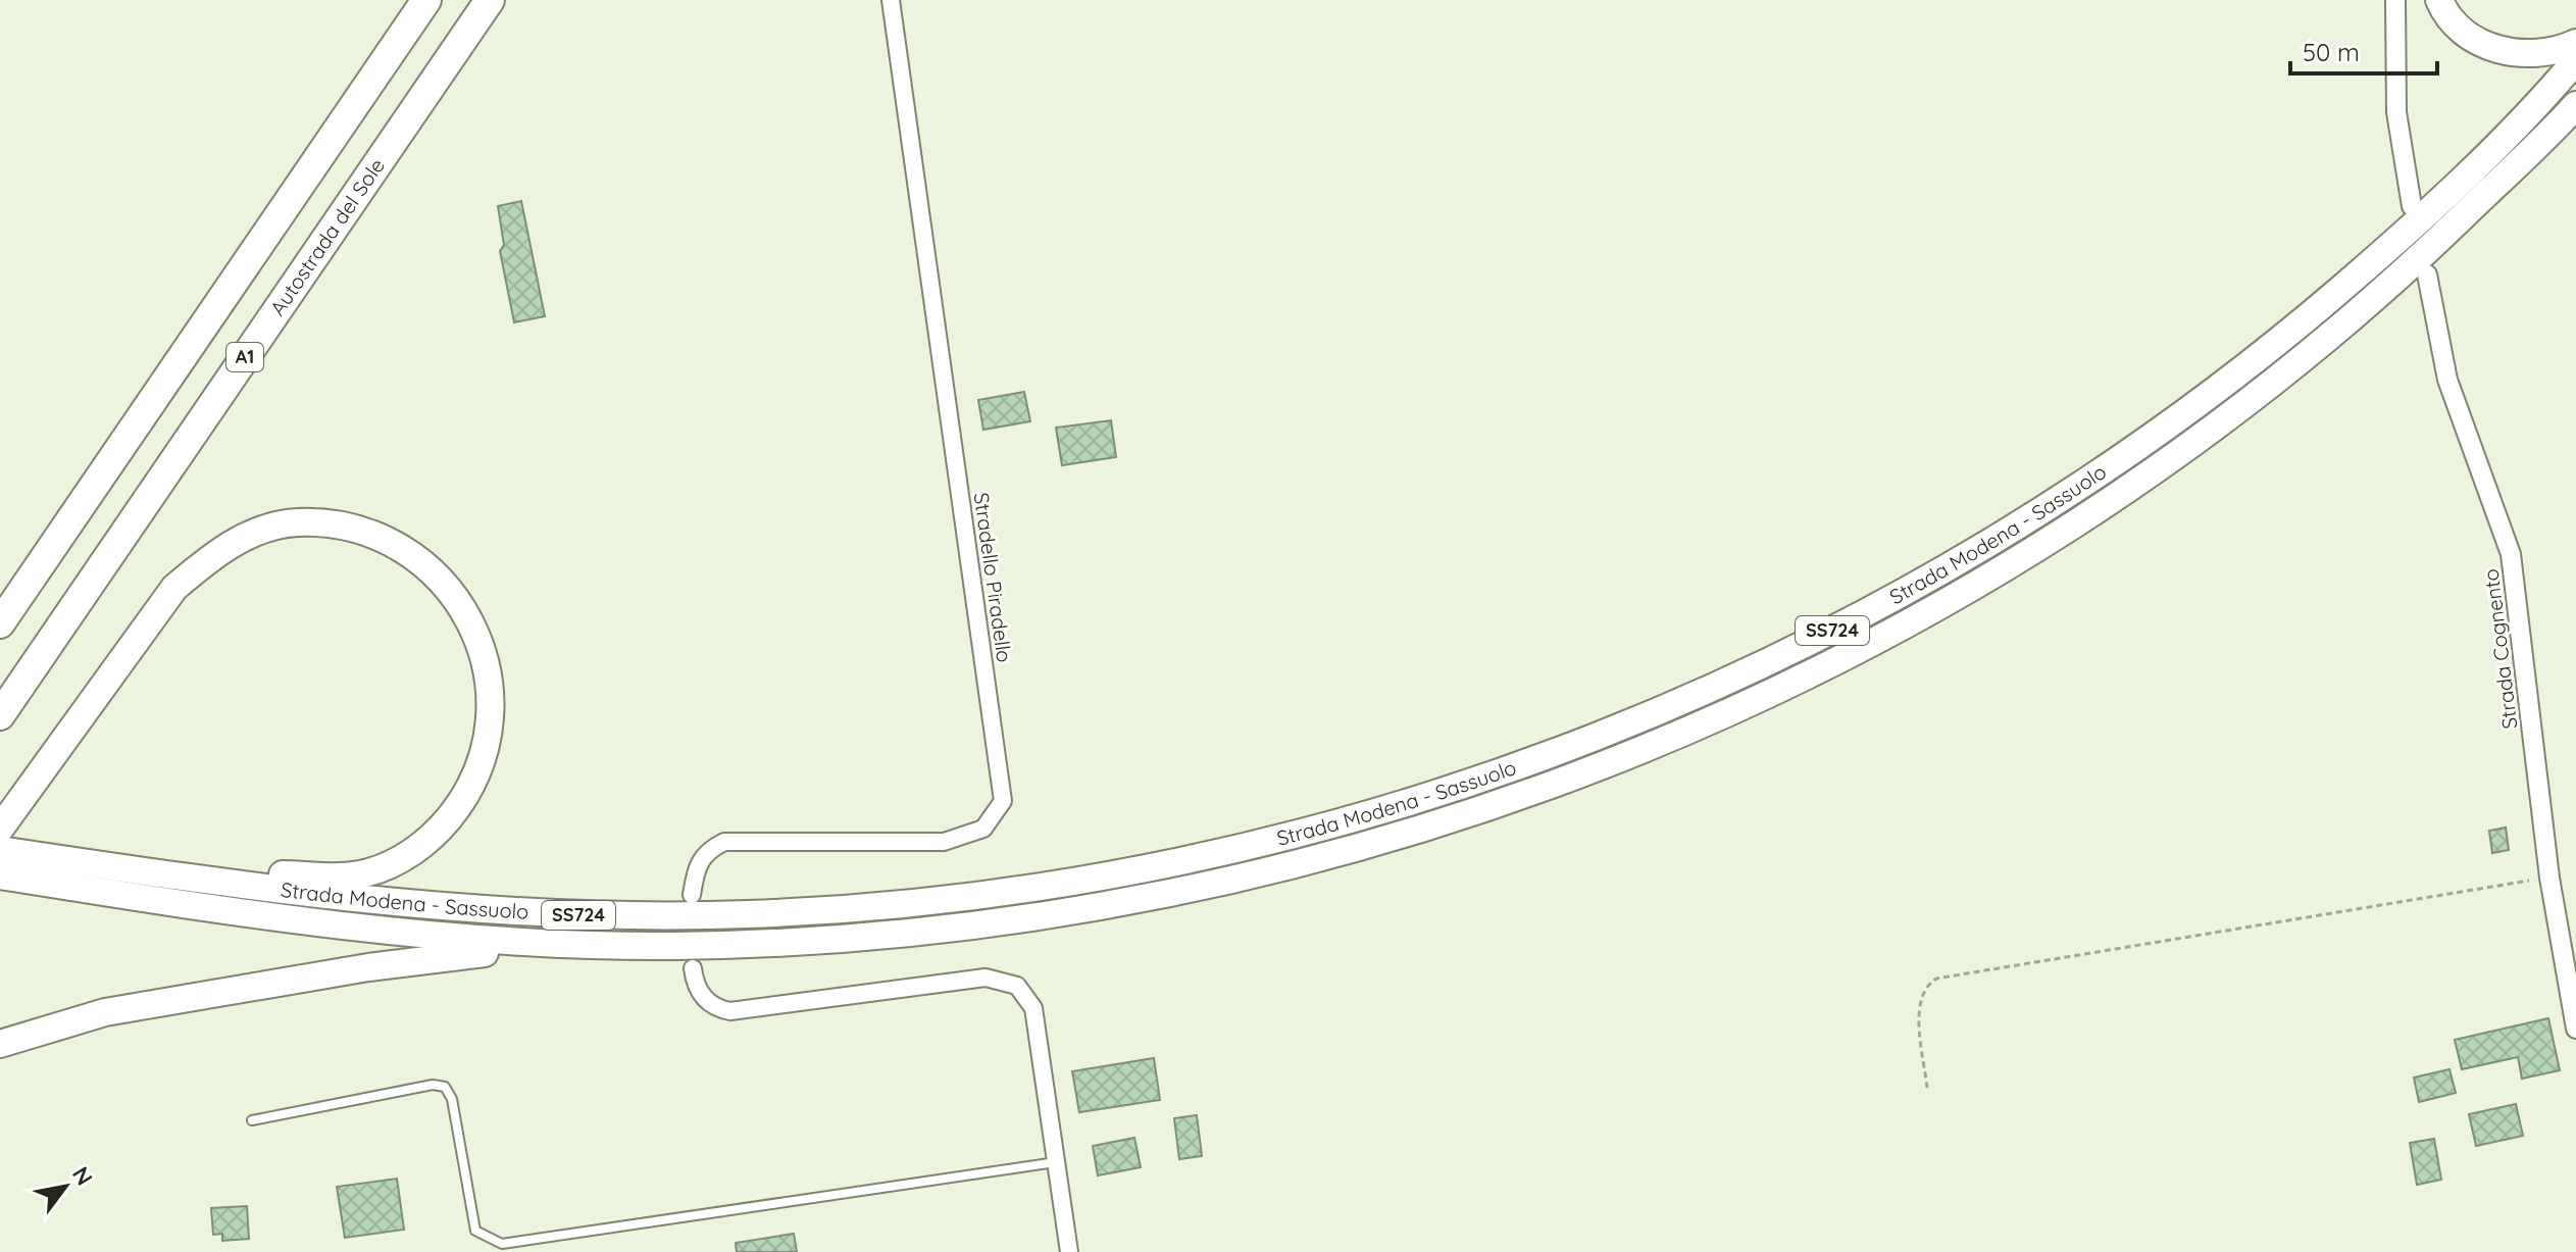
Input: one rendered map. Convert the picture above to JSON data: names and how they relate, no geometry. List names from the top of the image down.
{
  "streets": {
    "highway": [
      "Autostrada del Sole",
      "A1",
      "Strada Modena - Sassuolo",
      "SS724"
    ],
    "street": ["Stradello Piradello", "Strada Cognento"]
  },
  "scale_bar": "50 m",
  "north": "top right"
}
